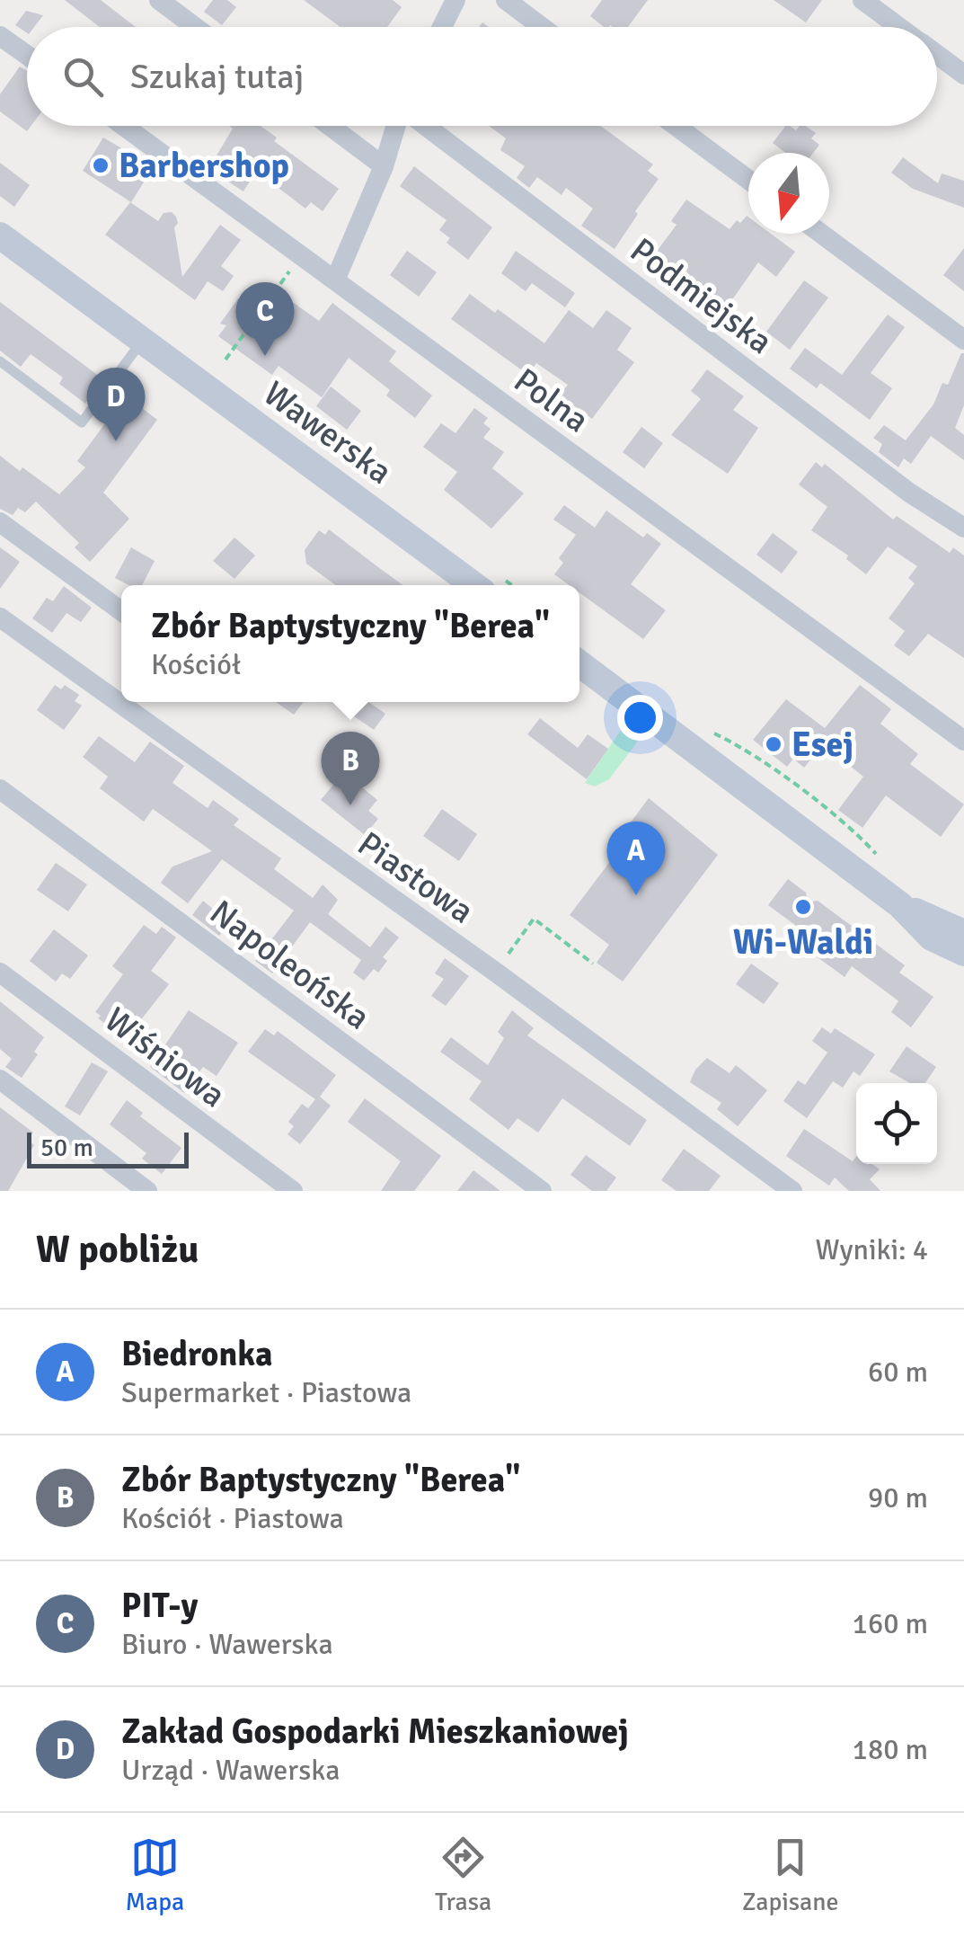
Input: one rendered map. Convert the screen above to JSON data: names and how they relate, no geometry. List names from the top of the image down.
{
  "streets": {
    "street": [
      "Podmiejska",
      "Polna",
      "Wawerska",
      "Piastowa",
      "Napoleońska",
      "Wiśniowa"
    ]
  },
  "places": ["Barbershop", "Esej", "Wi-Waldi"],
  "scale_bar": "50 m",
  "north": "bottom",
  "page": {
    "search": "Szukaj tutaj",
    "pins": [
      "C",
      "D",
      "B",
      "A"
    ],
    "popup": ["Zbór Baptystyczny \"Berea\"", "Kościół"],
    "scale": "50 m",
    "heading": ["W pobliżu", "Wyniki: 4"],
    "list": [
      {
        "mark": "A",
        "name": "Biedronka",
        "note": "Supermarket · Piastowa",
        "value": "60 m"
      },
      {
        "mark": "B",
        "name": "Zbór Baptystyczny \"Berea\"",
        "note": "Kościół · Piastowa",
        "value": "90 m"
      },
      {
        "mark": "C",
        "name": "PIT-y",
        "note": "Biuro · Wawerska",
        "value": "160 m"
      },
      {
        "mark": "D",
        "name": "Zakład Gospodarki Mieszkaniowej",
        "note": "Urząd · Wawerska",
        "value": "180 m"
      }
    ],
    "nav": ["Mapa", "Trasa", "Zapisane"]
  }
}
